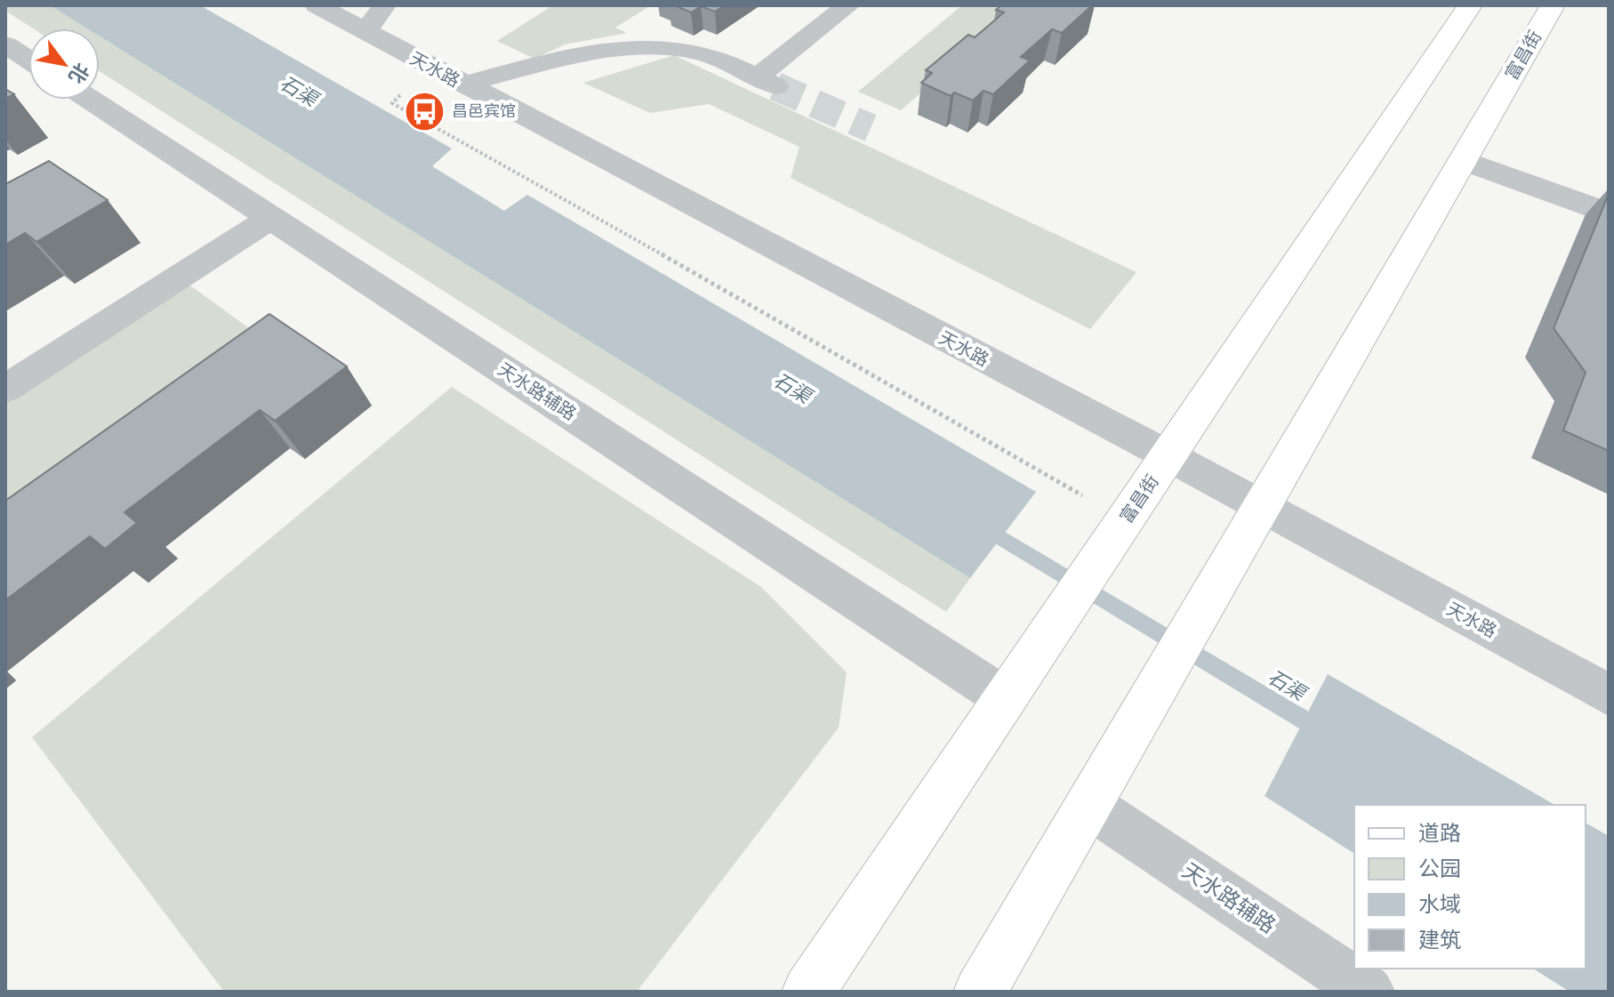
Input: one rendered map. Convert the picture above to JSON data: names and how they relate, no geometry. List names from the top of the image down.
{
  "streets": {
    "main road": ["富昌街"],
    "street": ["天水路", "天水路辅路"]
  },
  "crossings": [
    ["富昌街", "天水路"],
    ["富昌街", "天水路辅路"]
  ],
  "water": ["石渠"],
  "places": {
    "bus stop": ["昌邑宾馆"]
  },
  "legend": [
    "道路",
    "公园",
    "水域",
    "建筑"
  ],
  "north": "bottom right"
}
